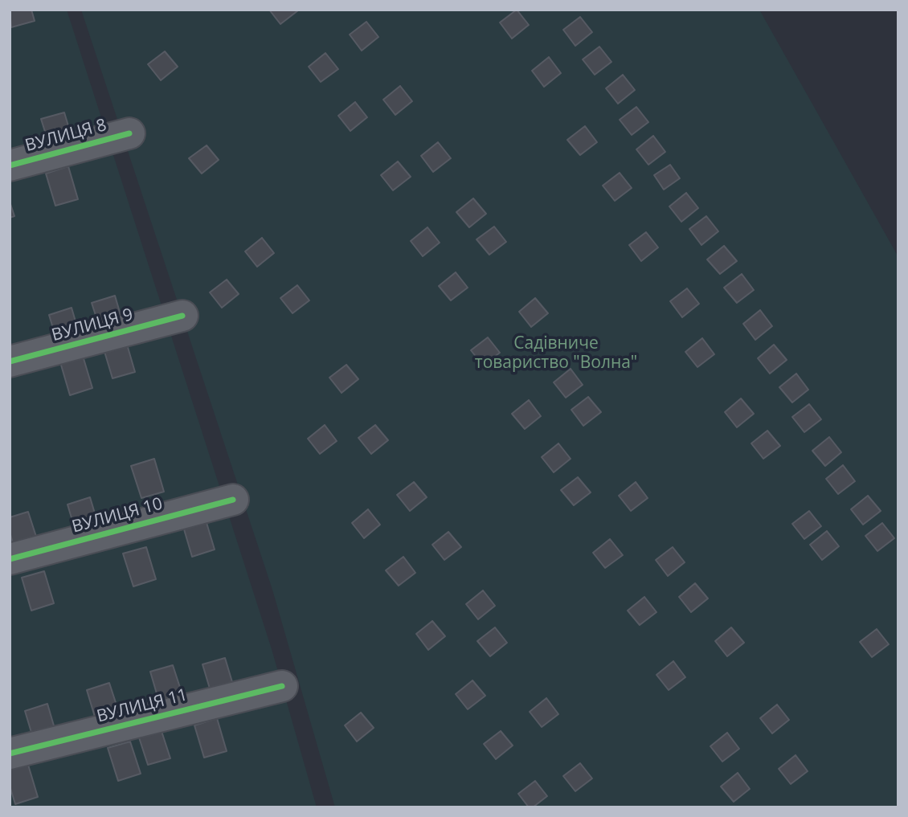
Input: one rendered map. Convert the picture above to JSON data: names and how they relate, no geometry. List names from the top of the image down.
{
  "streets": {
    "street": [
      "ВУЛИЦЯ 8",
      "ВУЛИЦЯ 9",
      "ВУЛИЦЯ 10",
      "ВУЛИЦЯ 11"
    ]
  },
  "parks": ["Садівниче товариство \"Волна\""]
}
